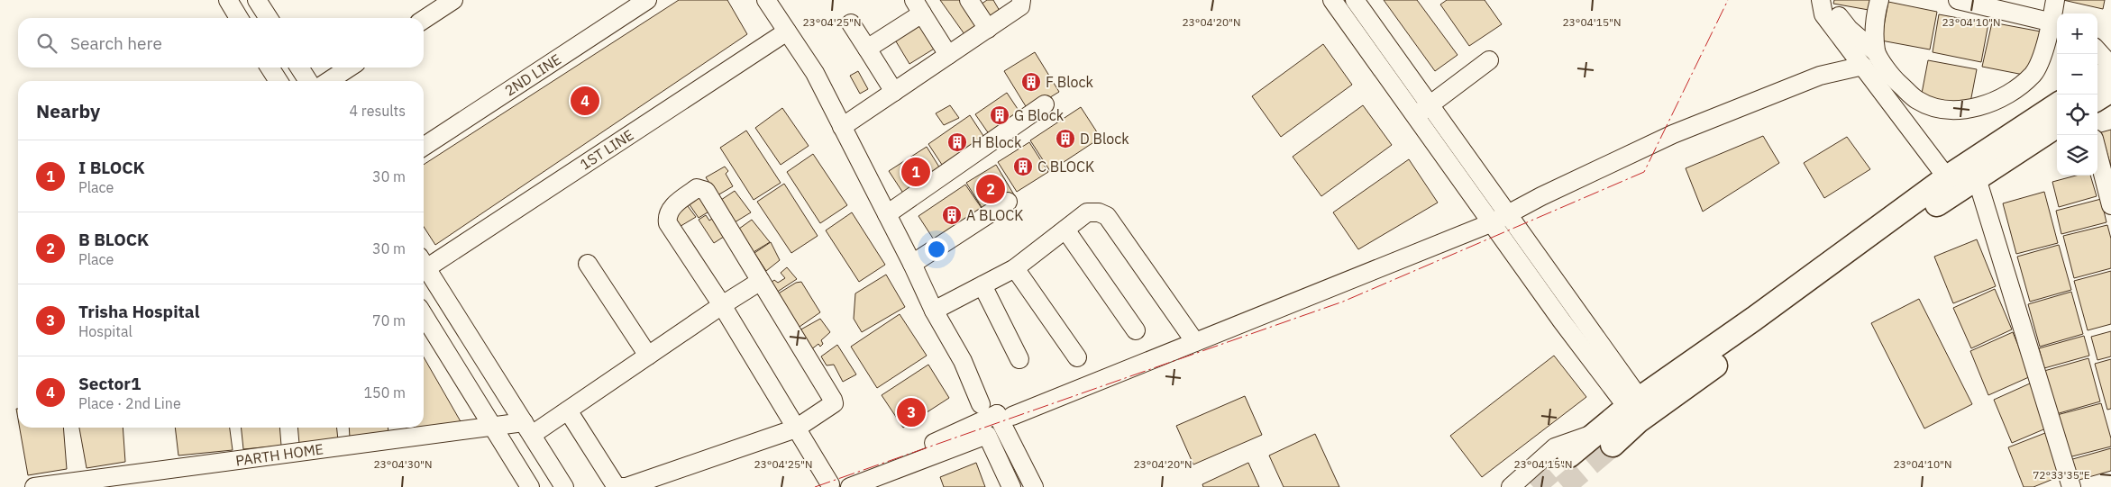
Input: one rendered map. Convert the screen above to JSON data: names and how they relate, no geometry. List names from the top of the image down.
{
  "streets": {
    "street": ["2ND LINE", "1ST LINE", "PARTH HOME"]
  },
  "places": {
    "building": [
      "F Block",
      "G Block",
      "D Block",
      "H Block",
      "C BLOCK",
      "A BLOCK"
    ]
  },
  "page": {
    "map_buttons": ["+", "−"],
    "search": "Search here",
    "heading": ["Nearby", "4 results"],
    "pins": [
      "4",
      "1",
      "2",
      "3"
    ],
    "list": [
      {
        "mark": "1",
        "name": "I BLOCK",
        "note": "Place",
        "value": "30 m"
      },
      {
        "mark": "2",
        "name": "B BLOCK",
        "note": "Place",
        "value": "30 m"
      },
      {
        "mark": "3",
        "name": "Trisha Hospital",
        "note": "Hospital",
        "value": "70 m"
      },
      {
        "mark": "4",
        "name": "Sector1",
        "note": "Place · 2nd Line",
        "value": "150 m"
      }
    ]
  },
  "coordinates": [
    "23°04'25\"N",
    "23°04'20\"N",
    "23°04'15\"N",
    "23°04'10\"N",
    "23°04'30\"N",
    "72°33'35\"E"
  ]
}
